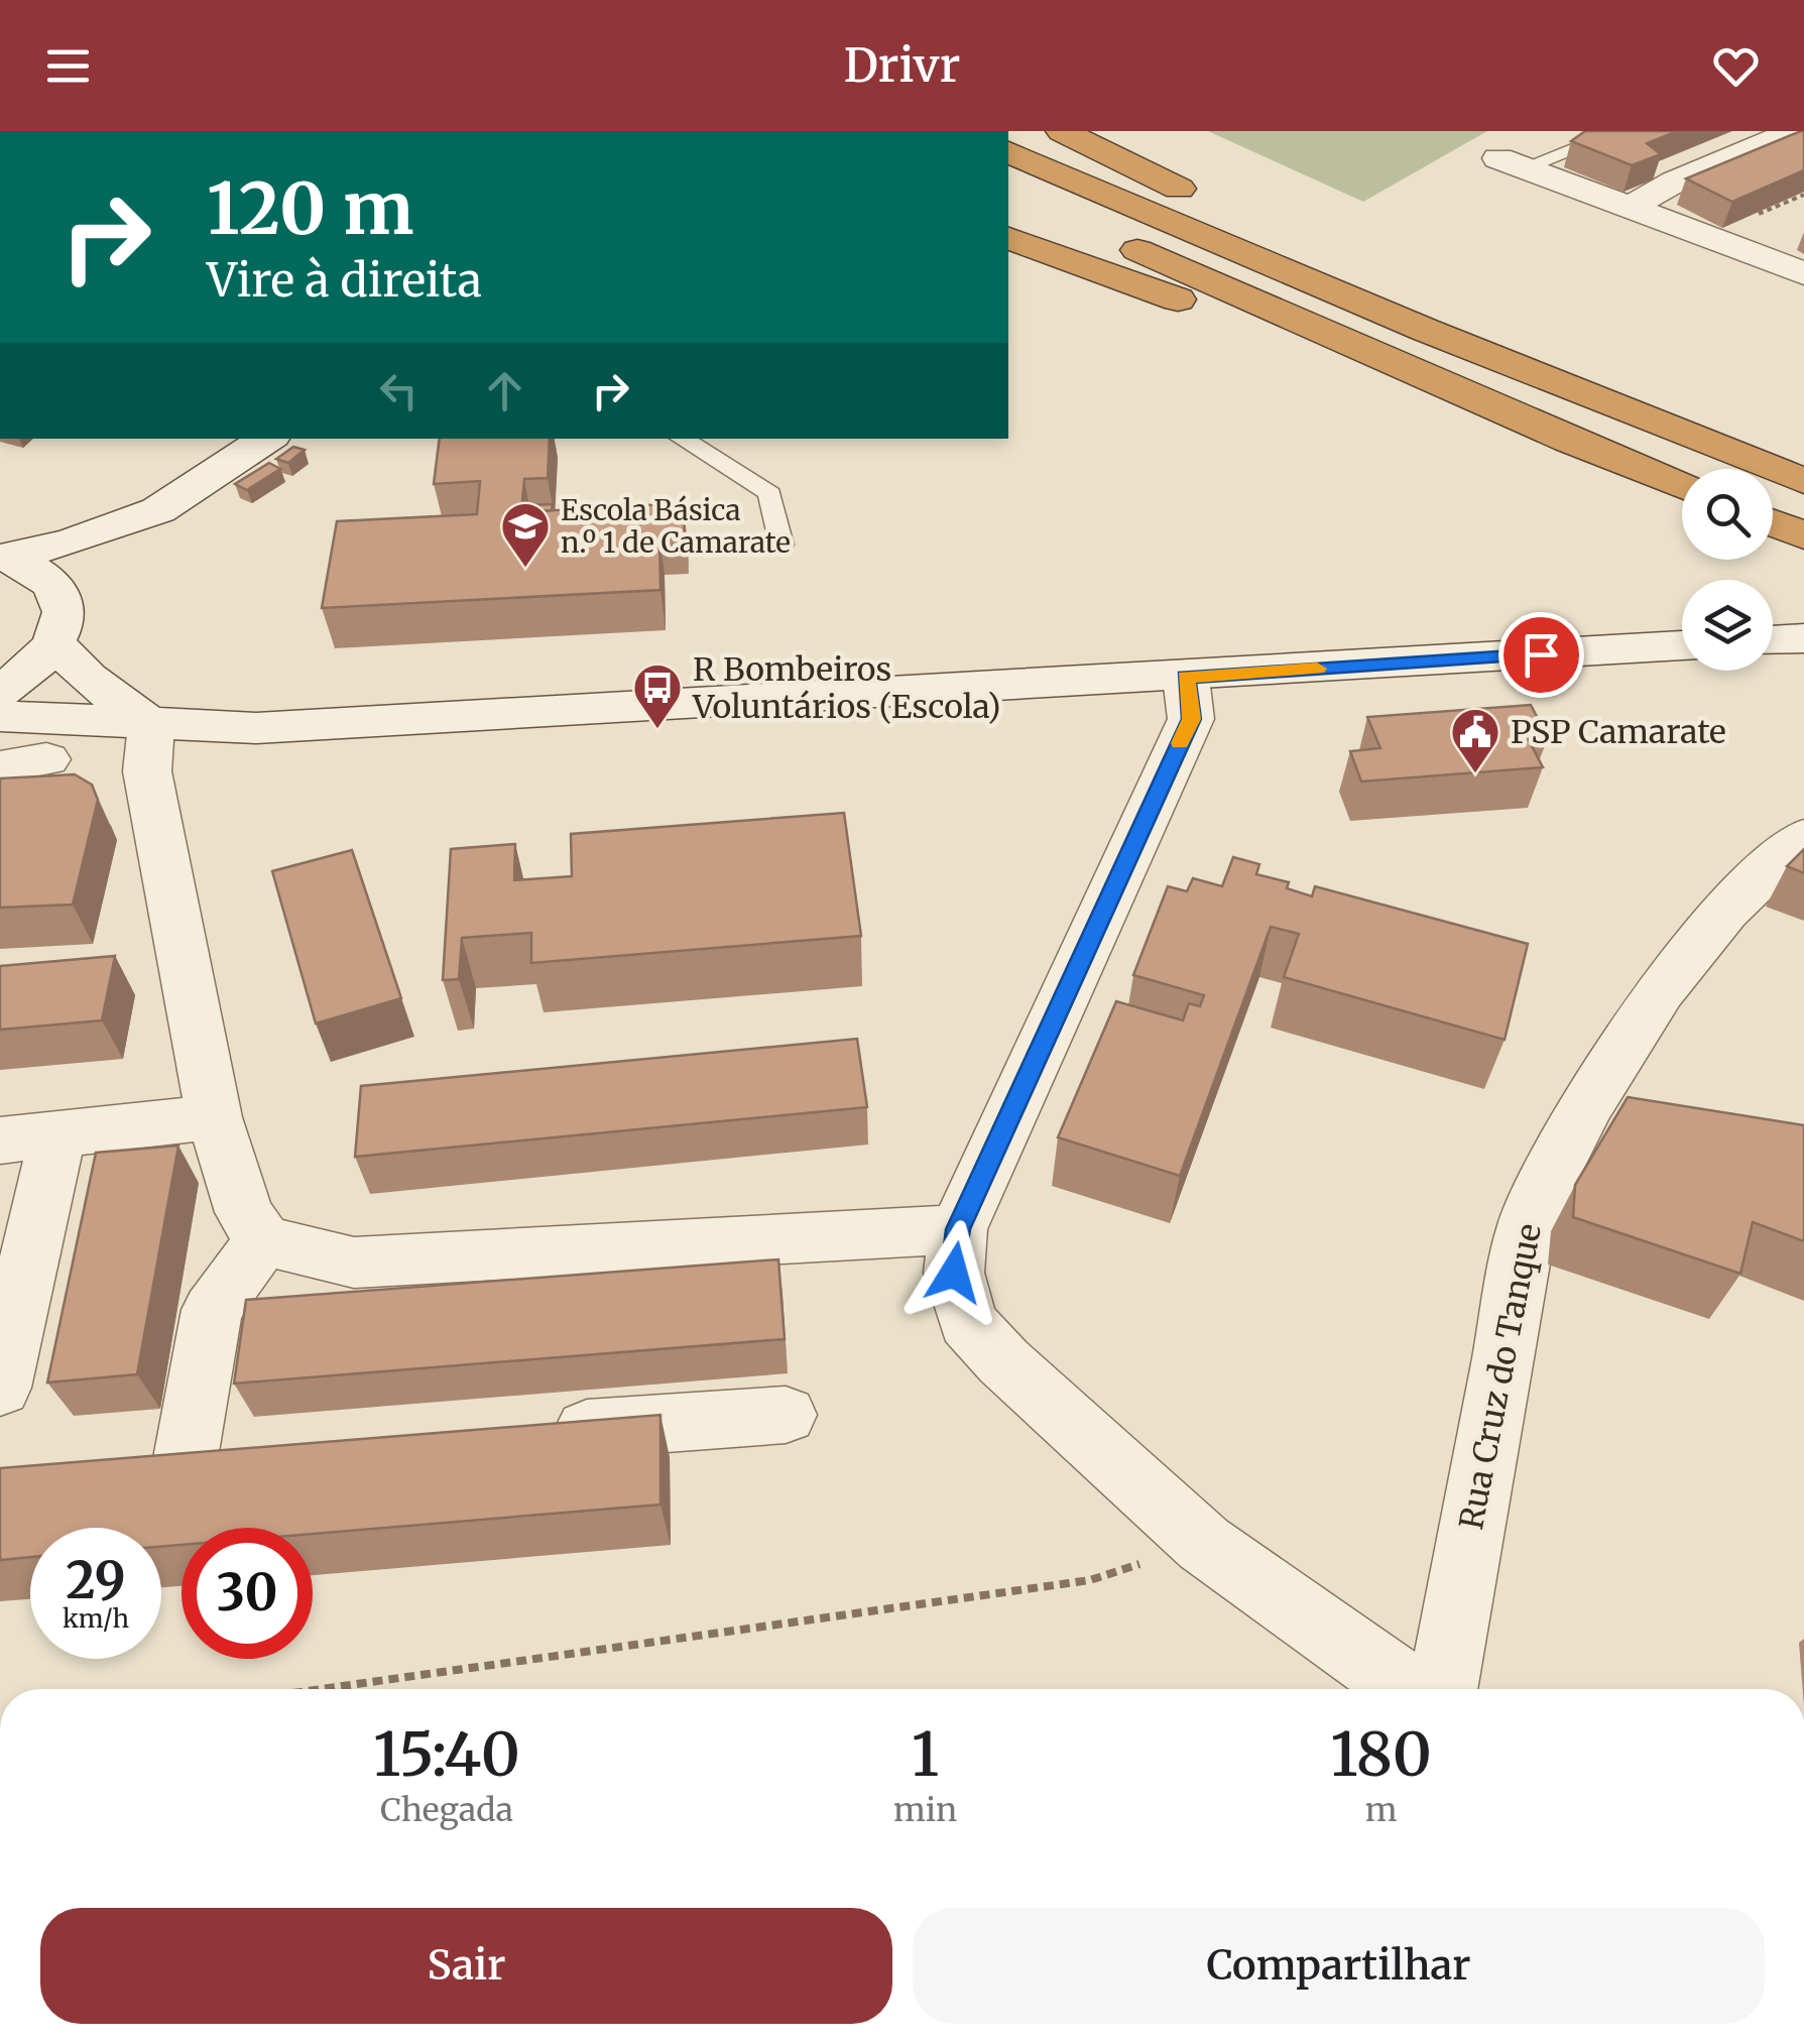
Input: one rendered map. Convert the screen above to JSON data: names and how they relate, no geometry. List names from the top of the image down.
{
  "streets": {
    "street": ["Rua Cruz do Tanque"]
  },
  "places": {
    "school or university": ["Escola Básica n.º 1 de Camarate"],
    "bus stop": ["R Bombeiros Voluntários (Escola)"],
    "public building": ["PSP Camarate"]
  },
  "page": {
    "header": "Drivr",
    "turn": ["120 m", "Vire à direita"],
    "speed": "29 km/h",
    "limit": "30",
    "eta": [
      "15:40",
      "Chegada",
      "1",
      "min",
      "180",
      "m"
    ],
    "buttons": ["Sair", "Compartilhar"]
  }
}
